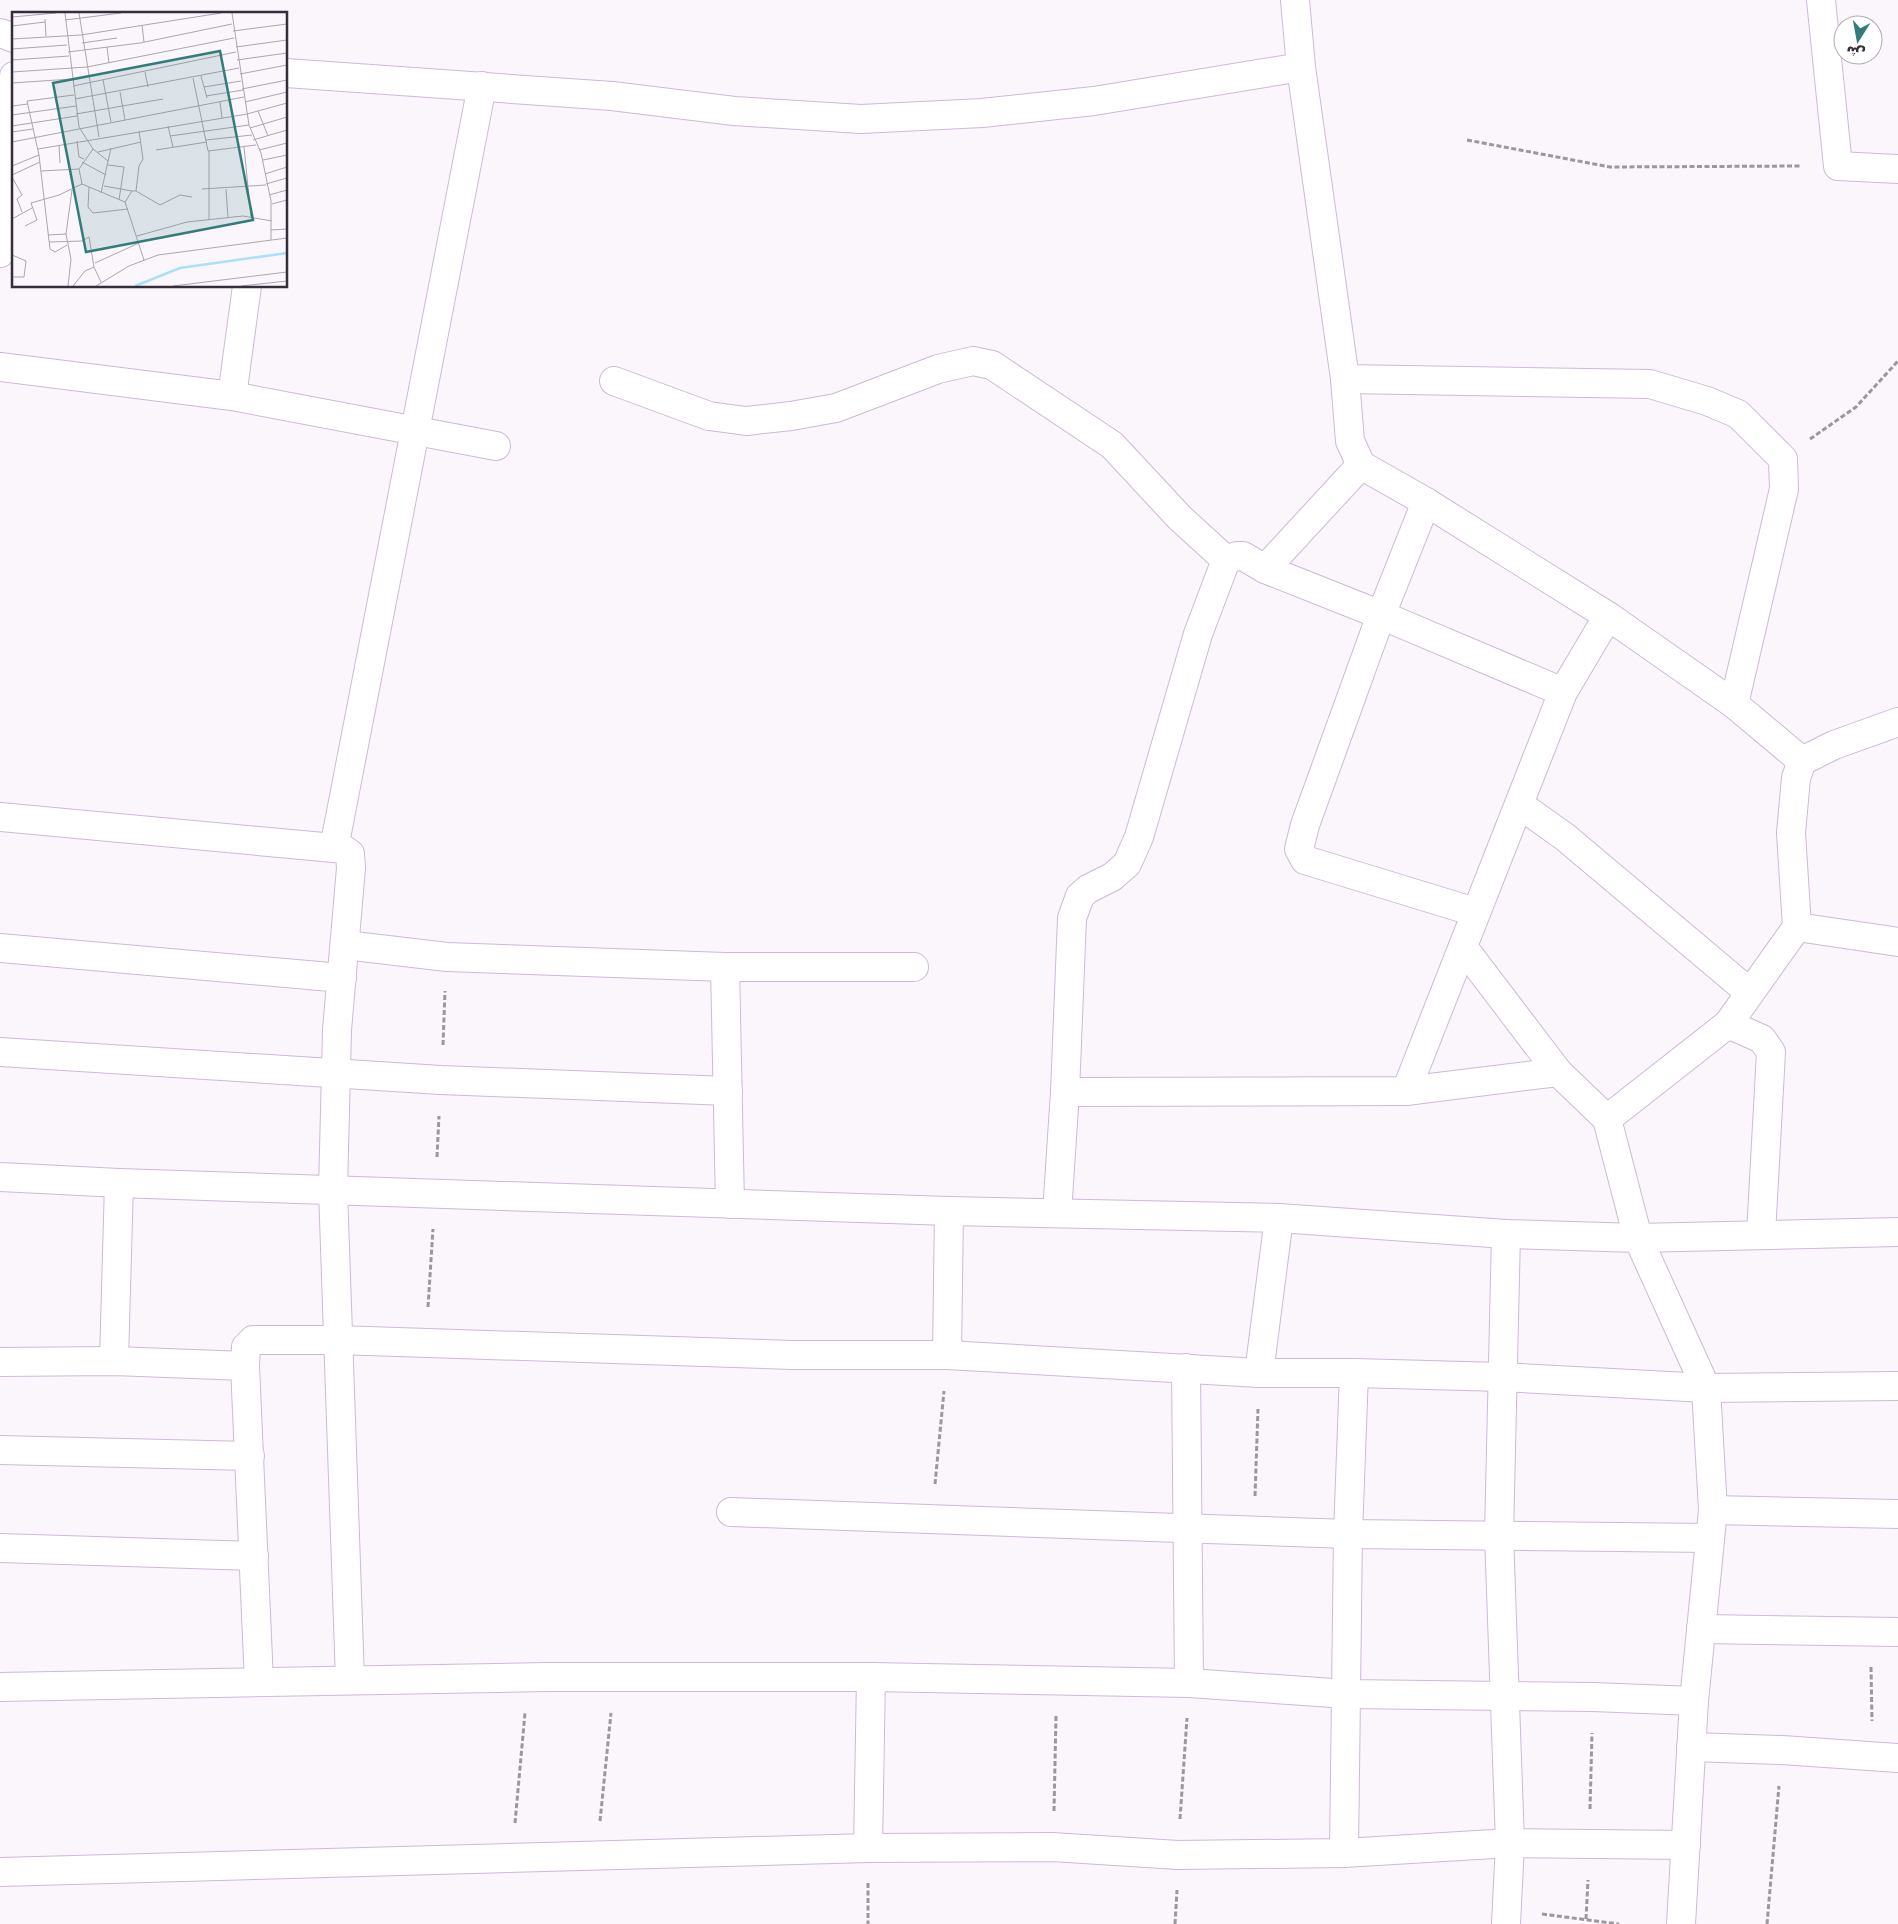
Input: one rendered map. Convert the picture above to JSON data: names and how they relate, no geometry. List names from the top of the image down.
{
  "north": "bottom"
}
